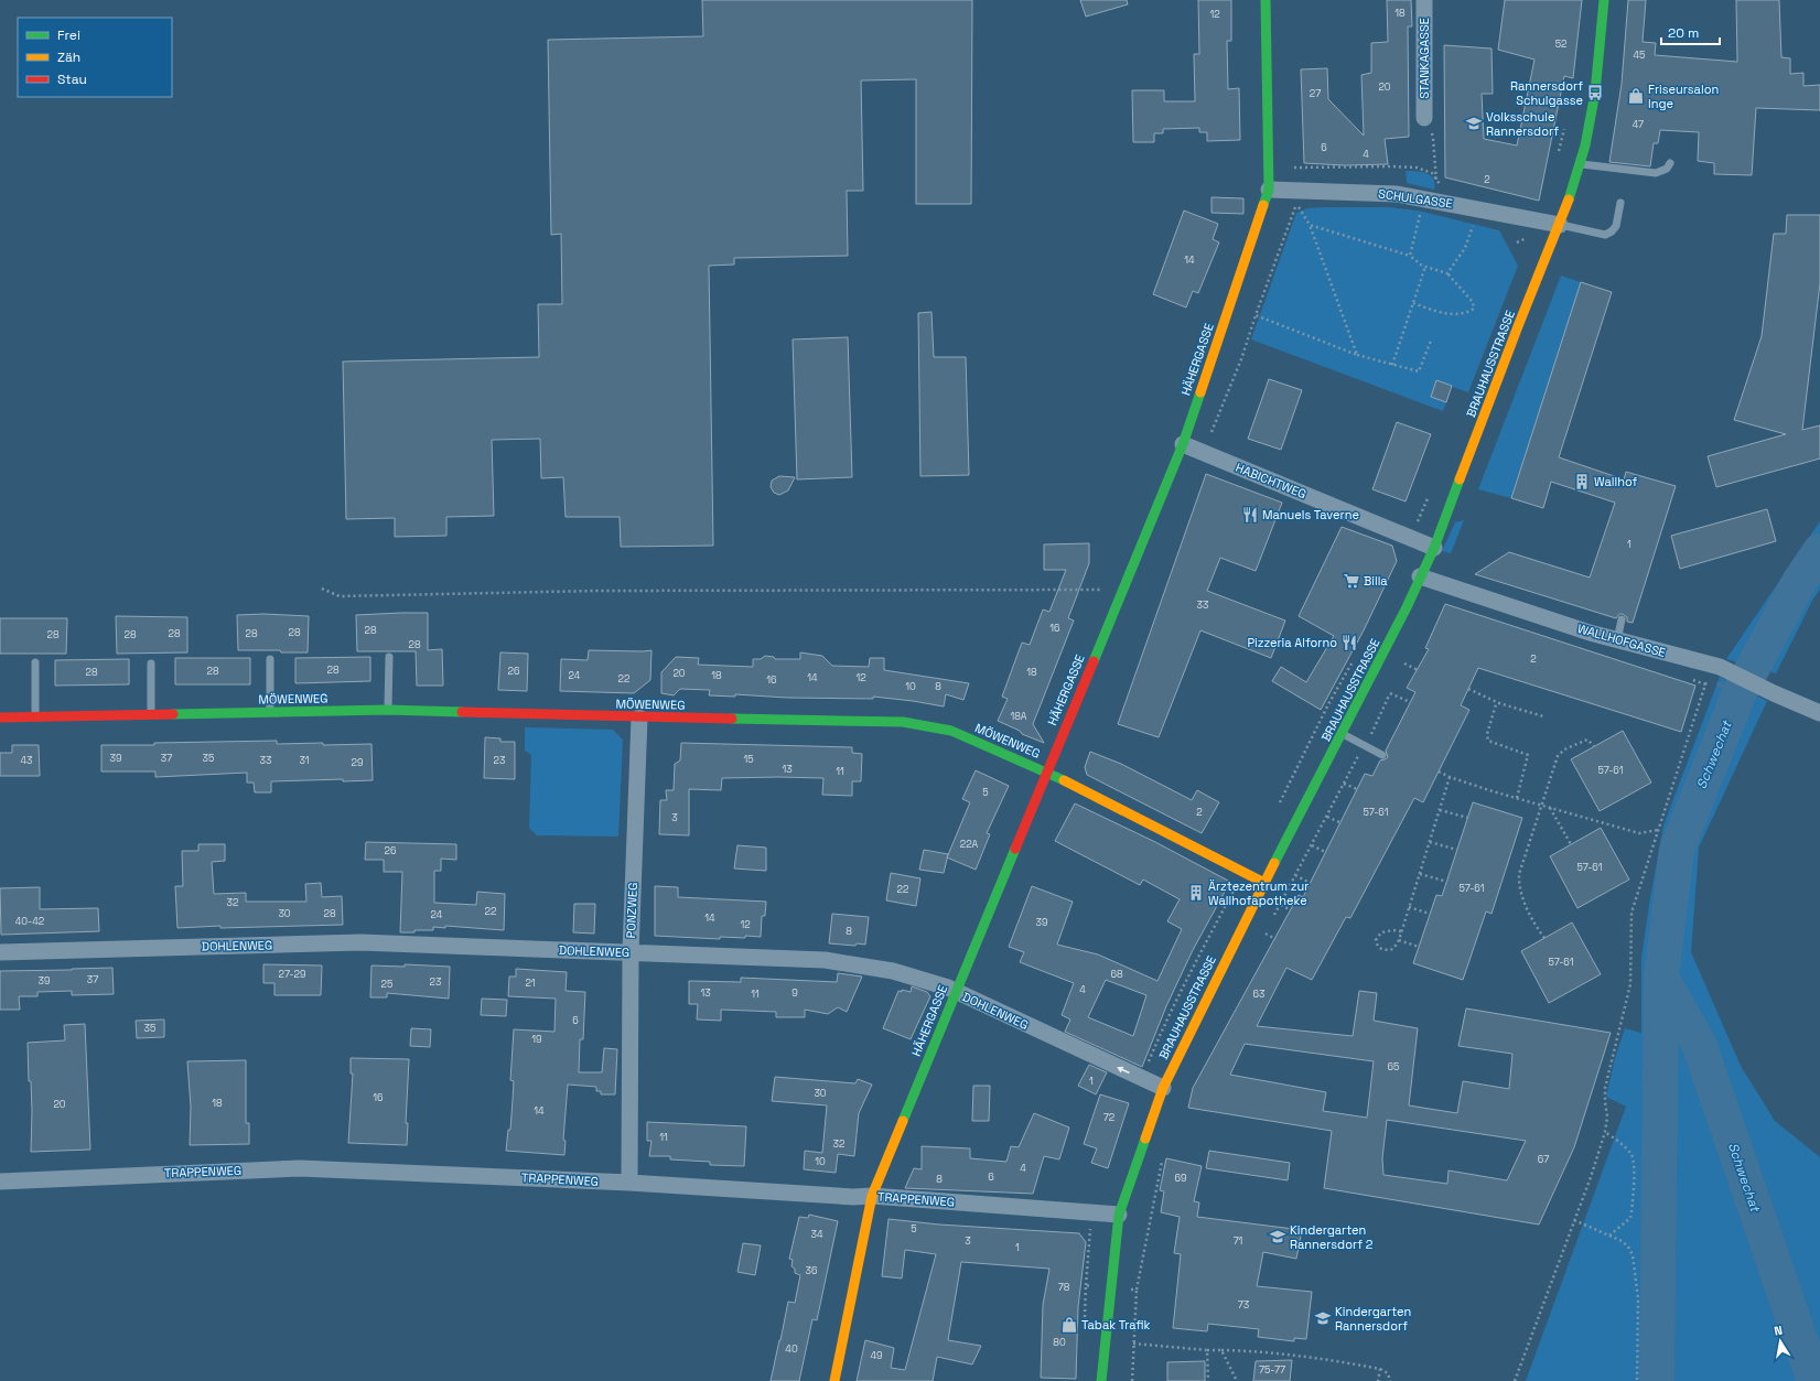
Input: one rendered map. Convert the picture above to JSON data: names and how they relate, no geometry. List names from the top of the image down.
{
  "streets": {
    "street": [
      "STANKAGASSE",
      "SCHULGASSE",
      "HÄHERGASSE",
      "BRAUHAUSSTRASSE",
      "HABICHTWEG",
      "WALLHOFGASSE",
      "MÖWENWEG",
      "PONZWEG",
      "DOHLENWEG",
      "TRAPPENWEG"
    ]
  },
  "crossings": [
    ["SCHULGASSE", "HÄHERGASSE"],
    ["SCHULGASSE", "BRAUHAUSSTRASSE"],
    ["HÄHERGASSE", "HABICHTWEG"],
    ["HÄHERGASSE", "MÖWENWEG"],
    ["HÄHERGASSE", "DOHLENWEG"],
    ["HÄHERGASSE", "TRAPPENWEG"],
    ["BRAUHAUSSTRASSE", "HABICHTWEG"],
    ["BRAUHAUSSTRASSE", "WALLHOFGASSE"],
    ["BRAUHAUSSTRASSE", "MÖWENWEG"],
    ["BRAUHAUSSTRASSE", "DOHLENWEG"],
    ["BRAUHAUSSTRASSE", "TRAPPENWEG"],
    ["MÖWENWEG", "PONZWEG"],
    ["PONZWEG", "DOHLENWEG"],
    ["PONZWEG", "TRAPPENWEG"]
  ],
  "water": ["Schwechat"],
  "places": {
    "bus stop": ["Rannersdorf Schulgasse"],
    "shop": ["Friseursalon Inge", "Tabak Trafik"],
    "school or university": ["Volksschule Rannersdorf", "Kindergarten Rannersdorf 2", "Kindergarten Rannersdorf"],
    "building": ["Wallhof", "Ärztezentrum zur Wallhofapotheke"],
    "restaurant": ["Manuels Taverne", "Pizzeria Alforno"],
    "supermarket": ["Billa"]
  },
  "house_numbers": [
    "18",
    "12",
    "52",
    "45",
    "20",
    "27",
    "47",
    "6",
    "4",
    "2",
    "14",
    "1",
    "33",
    "16",
    "28",
    "28",
    "28",
    "28",
    "28",
    "28",
    "28",
    "2",
    "28",
    "28",
    "26",
    "28",
    "18",
    "20",
    "24",
    "18",
    "14",
    "12",
    "22",
    "16",
    "10",
    "8",
    "18A",
    "39",
    "37",
    "35",
    "15",
    "43",
    "33",
    "31",
    "23",
    "29",
    "13",
    "57-61",
    "11",
    "5",
    "2",
    "57-61",
    "3",
    "22A",
    "26",
    "57-61",
    "57-61",
    "22",
    "32",
    "22",
    "30",
    "28",
    "24",
    "14",
    "40-42",
    "39",
    "12",
    "8",
    "57-61",
    "27-29",
    "68",
    "37",
    "39",
    "23",
    "21",
    "25",
    "4",
    "13",
    "9",
    "11",
    "63",
    "6",
    "35",
    "19",
    "65",
    "1",
    "30",
    "16",
    "18",
    "20",
    "14",
    "72",
    "11",
    "32",
    "67",
    "10",
    "4",
    "6",
    "69",
    "8",
    "5",
    "34",
    "3",
    "71",
    "1",
    "36",
    "78",
    "73",
    "80",
    "40",
    "49",
    "75-77"
  ],
  "legend": ["Frei", "Zäh", "Stau"],
  "scale_bar": "20 m",
  "north": "top"
}
